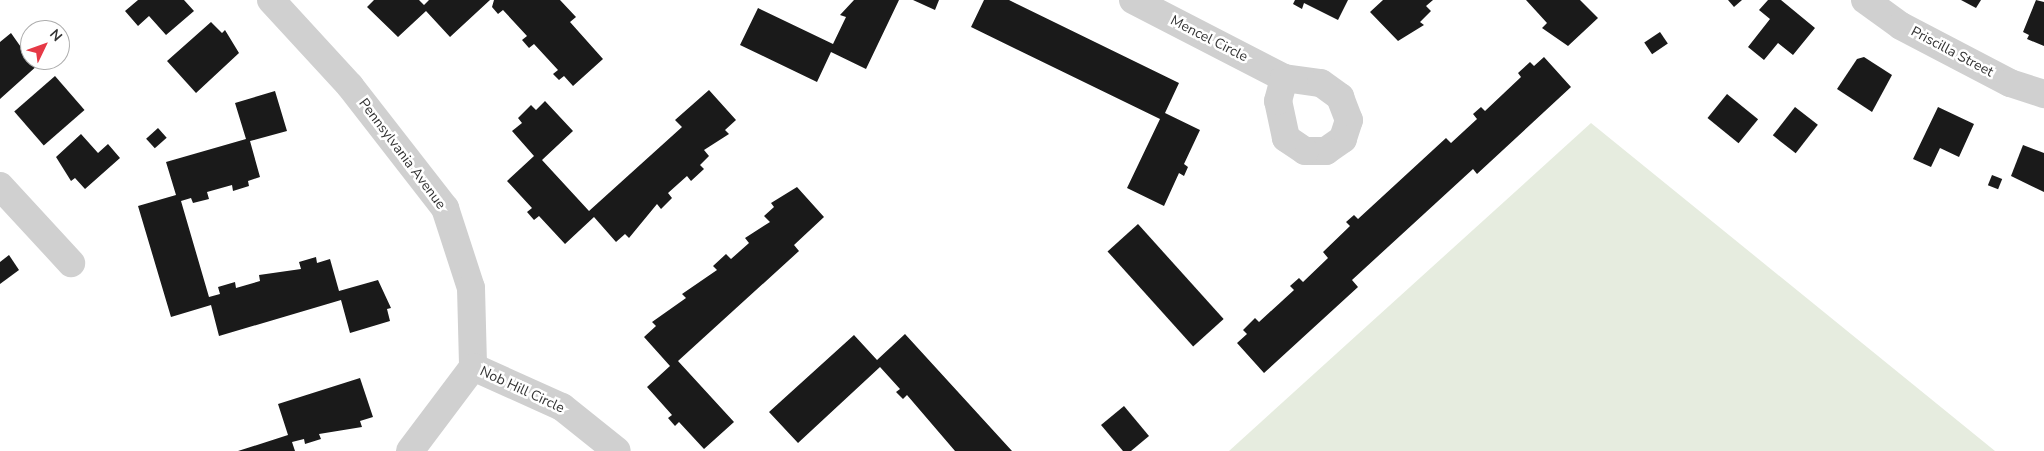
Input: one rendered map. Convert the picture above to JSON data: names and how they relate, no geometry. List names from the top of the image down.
{
  "streets": {
    "street": [
      "Mencel Circle",
      "Priscilla Street",
      "Pennsylvania Avenue",
      "Nob Hill Circle"
    ]
  },
  "crossings": [
    ["Pennsylvania Avenue", "Nob Hill Circle"]
  ],
  "north": "top right"
}
